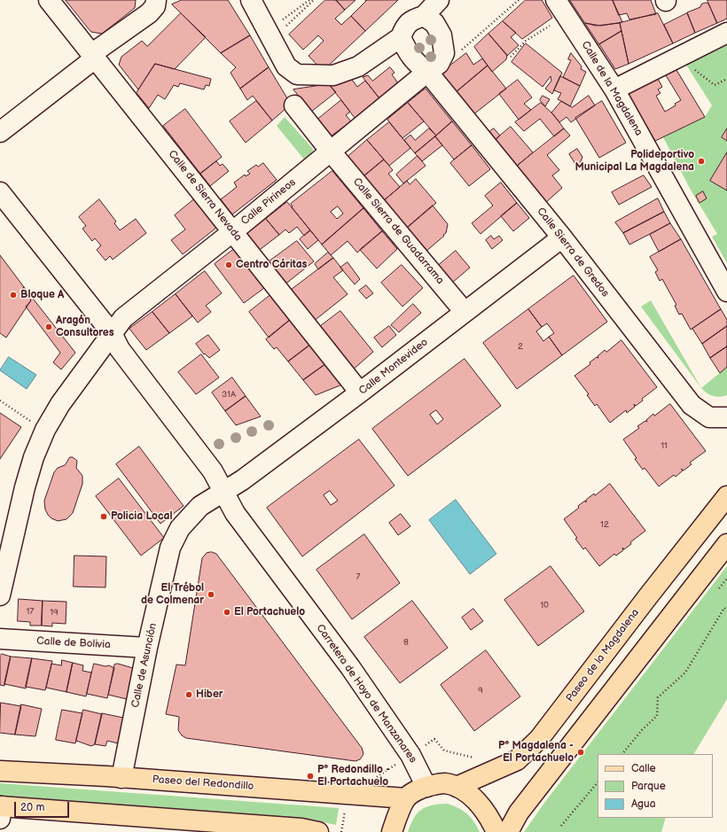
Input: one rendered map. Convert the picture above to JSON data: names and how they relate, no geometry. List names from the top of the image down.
{
  "streets": {
    "main road": ["Paseo de la Magdalena", "Paseo del Redondillo"],
    "street": [
      "Calle de la Magdalena",
      "Calle de Sierra Nevada",
      "Calle Pirineos",
      "Calle Sierra de Guadarrama",
      "Calle Sierra de Gredos",
      "Calle Montevideo",
      "Calle de Bolivia",
      "Calle de Asunción",
      "Carretera de Hoyo de Manzanares"
    ]
  },
  "crossings": [
    ["Calle de Sierra Nevada", "Calle Pirineos"],
    ["Calle de Sierra Nevada", "Calle Montevideo"],
    ["Calle Pirineos", "Calle Sierra de Guadarrama"],
    ["Calle Pirineos", "Calle Sierra de Gredos"],
    ["Calle Pirineos", "Carretera de Hoyo de Manzanares"],
    ["Calle Sierra de Guadarrama", "Calle Montevideo"],
    ["Calle Sierra de Gredos", "Calle Montevideo"],
    ["Calle Montevideo", "Calle de Asunción"],
    ["Calle Montevideo", "Carretera de Hoyo de Manzanares"],
    ["Calle de Bolivia", "Calle de Asunción"],
    ["Calle de Asunción", "Carretera de Hoyo de Manzanares"],
    ["Calle de Asunción", "Paseo del Redondillo"]
  ],
  "places": [
    "Polideportivo Municipal La Magdalena",
    "Centro Cáritas",
    "Bloque A",
    "Aragón Consultores",
    "Policia Local",
    "El Trébol de Colmenar",
    "El Portachuelo",
    "Hiber",
    "Pº Magdalena - El Portachuelo",
    "Pº Redondillo - El Portachuelo"
  ],
  "house_numbers": [
    "2",
    "31A",
    "11",
    "12",
    "7",
    "10",
    "17",
    "19",
    "8",
    "9"
  ],
  "legend": ["Calle", "Parque", "Agua"],
  "scale_bar": "20 m"
}
